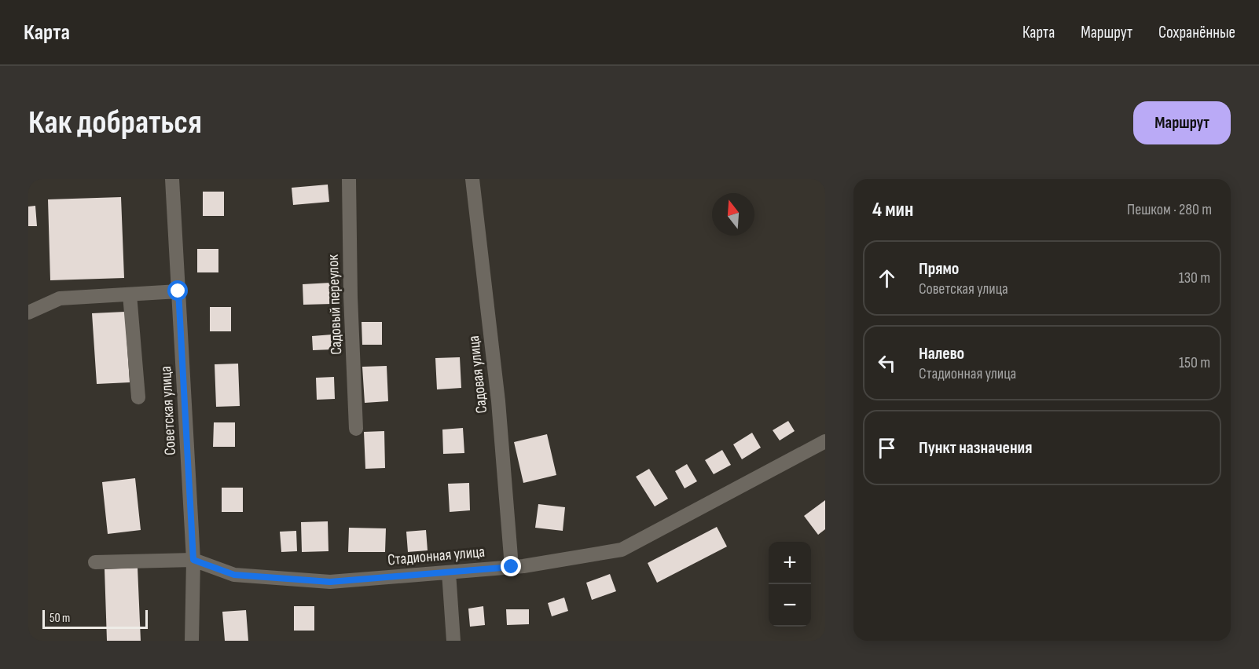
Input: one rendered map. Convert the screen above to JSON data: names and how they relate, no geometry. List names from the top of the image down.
{
  "streets": {
    "street": [
      "Садовый переулок",
      "Садовая улица",
      "Советская улица",
      "Стадионная улица"
    ]
  },
  "crossings": [
    ["Садовая улица", "Стадионная улица"],
    ["Советская улица", "Стадионная улица"]
  ],
  "scale_bar": "50 m",
  "north": "top",
  "page": {
    "header": "Карта",
    "nav": ["Карта", "Маршрут", "Сохранённые"],
    "buttons": "Маршрут",
    "title": "Как добраться",
    "heading": ["4 мин", "Пешком · 280 m"],
    "list": [
      ["Прямо", "Советская улица", "130 m"],
      ["Налево", "Стадионная улица", "150 m"],
      "Пункт назначения"
    ],
    "map_buttons": ["+", "−"],
    "scale": "50 m"
  }
}
